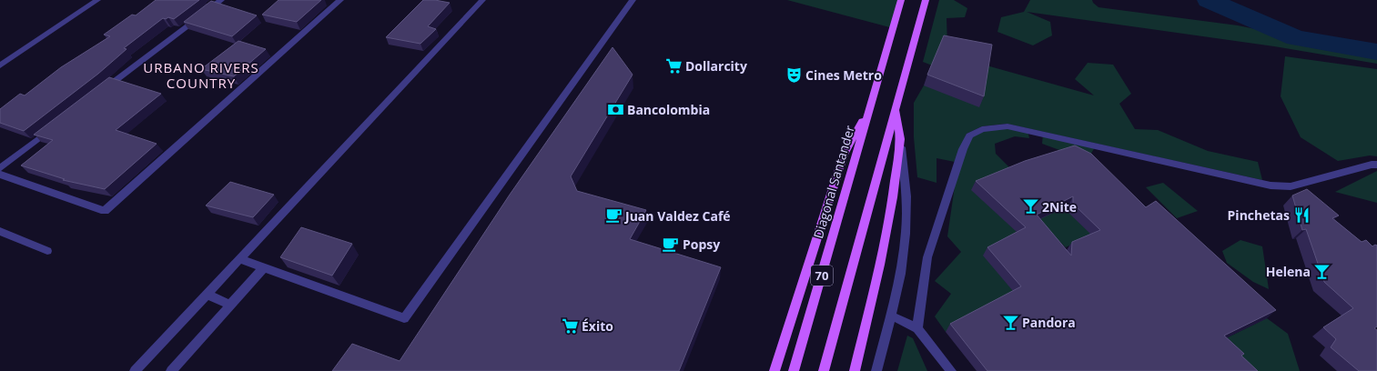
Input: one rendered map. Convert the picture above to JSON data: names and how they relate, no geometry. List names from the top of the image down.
{
  "streets": {
    "main road": ["Diagonal Santander", "70"]
  },
  "districts": ["URBANO RIVERS COUNTRY"],
  "places": {
    "supermarket": ["Dollarcity", "Éxito"],
    "theatre": ["Cines Metro"],
    "bank": ["Bancolombia"],
    "bar": ["2Nite", "Helena", "Pandora"],
    "restaurant": ["Pinchetas"],
    "cafe": ["Juan Valdez Café", "Popsy"]
  }
}
